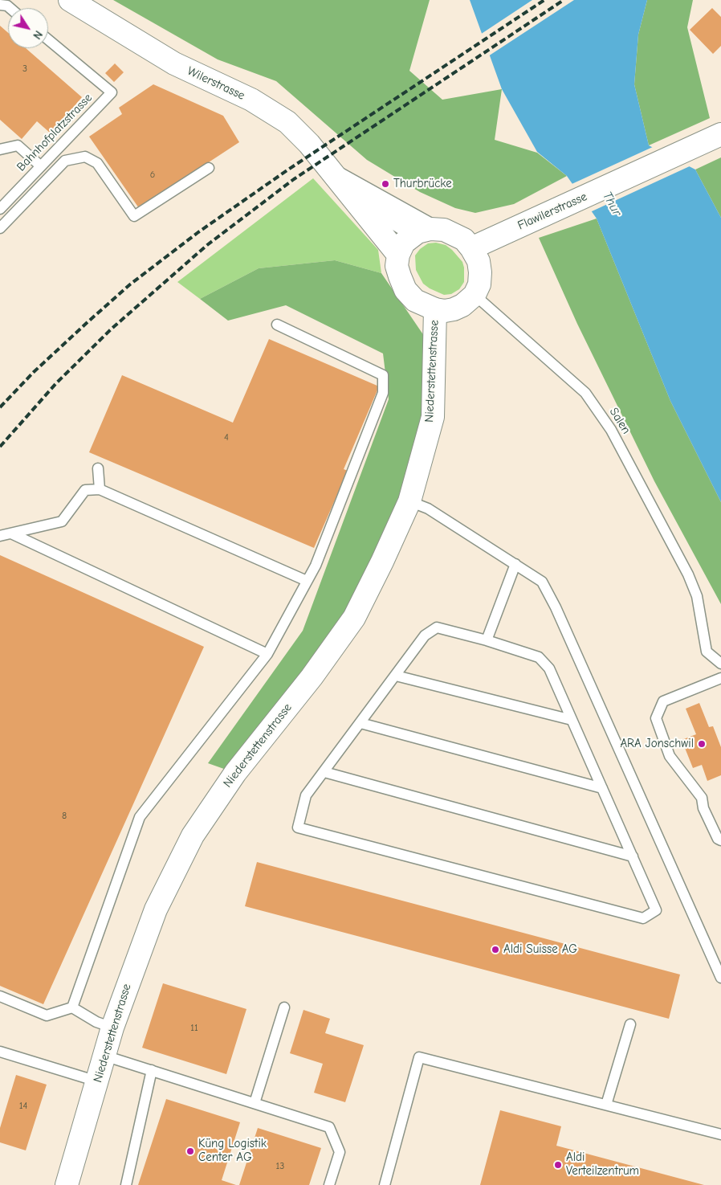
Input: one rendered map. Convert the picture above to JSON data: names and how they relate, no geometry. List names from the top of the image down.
{
  "streets": {
    "main road": ["Wilerstrasse", "Flawilerstrasse", "Niederstettenstrasse"],
    "lane": ["Bahnhofplatzstrasse", "Salen"]
  },
  "crossings": [
    ["Wilerstrasse", "Flawilerstrasse"],
    ["Wilerstrasse", "Niederstettenstrasse"],
    ["Wilerstrasse", "Salen"],
    ["Flawilerstrasse", "Niederstettenstrasse"],
    ["Flawilerstrasse", "Salen"],
    ["Niederstettenstrasse", "Salen"]
  ],
  "water": ["Thur"],
  "places": [
    "Thurbrücke",
    "ARA Jonschwil",
    "Aldi Suisse AG",
    "Küng Logistik Center AG",
    "Aldi Verteilzentrum"
  ],
  "house_numbers": [
    "3",
    "6",
    "4",
    "8",
    "11",
    "14",
    "13"
  ],
  "north": "bottom right"
}
